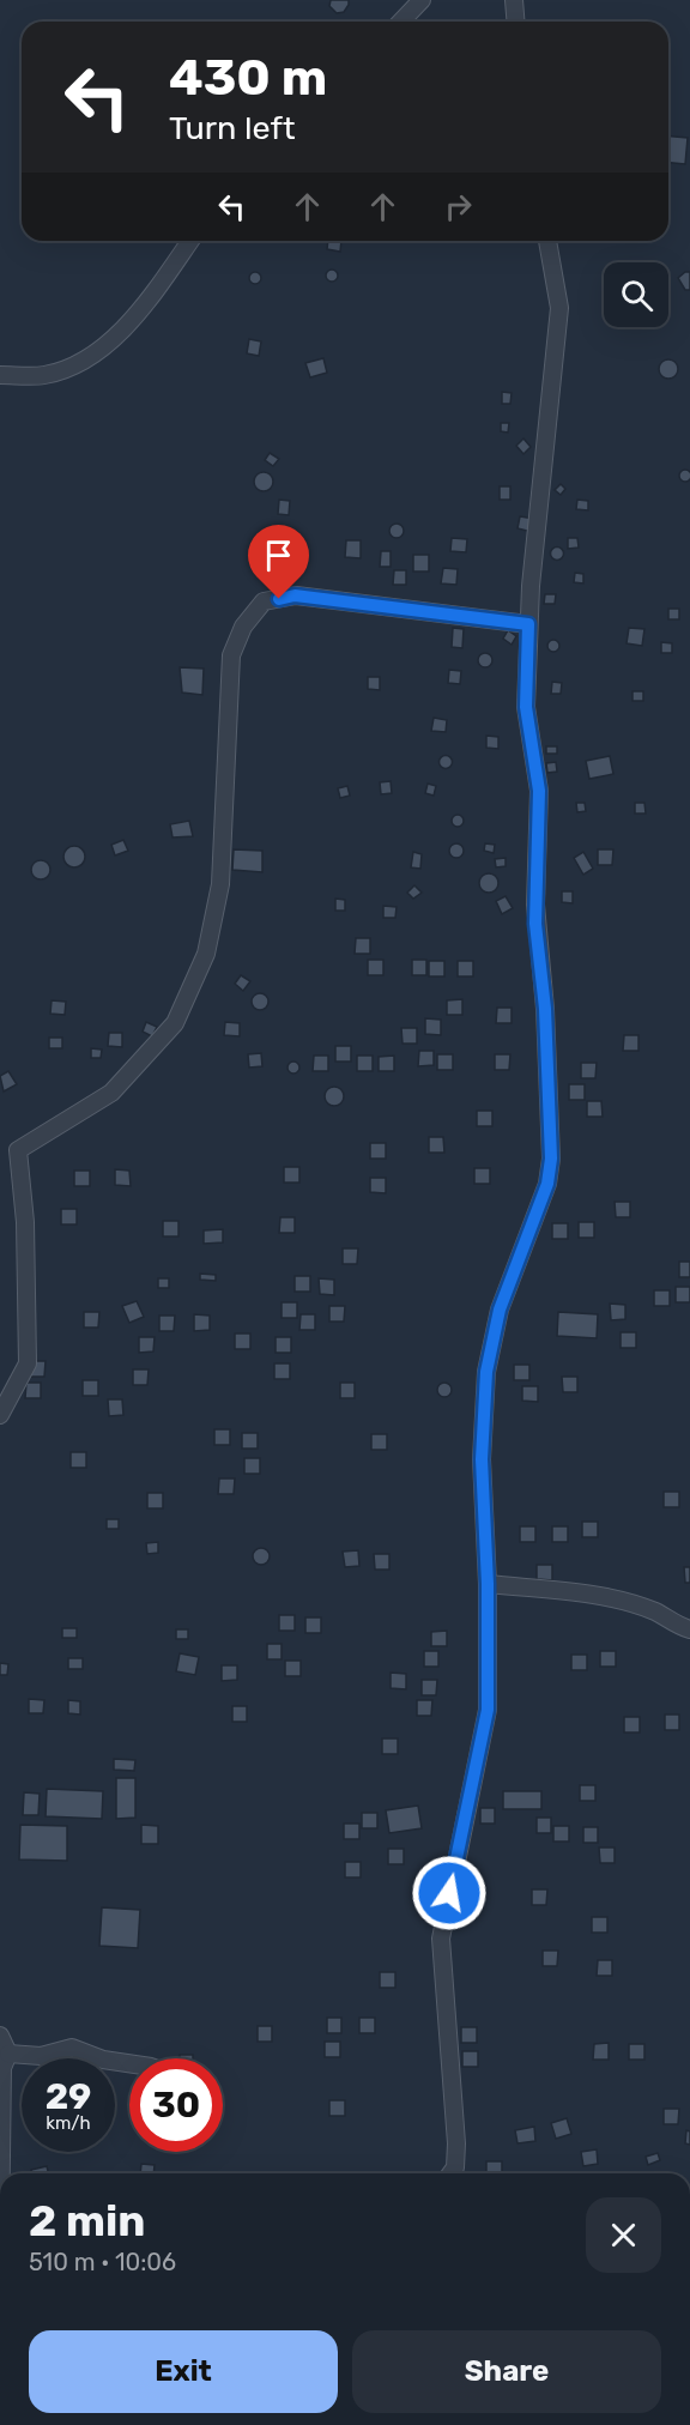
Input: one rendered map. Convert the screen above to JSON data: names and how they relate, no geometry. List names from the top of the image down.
{
  "page": {
    "turn": ["430 m", "Turn left"],
    "speed": "29 km/h",
    "limit": "30",
    "heading": ["2 min", "510 m · 10:06"],
    "buttons": ["Exit", "Share"]
  }
}
